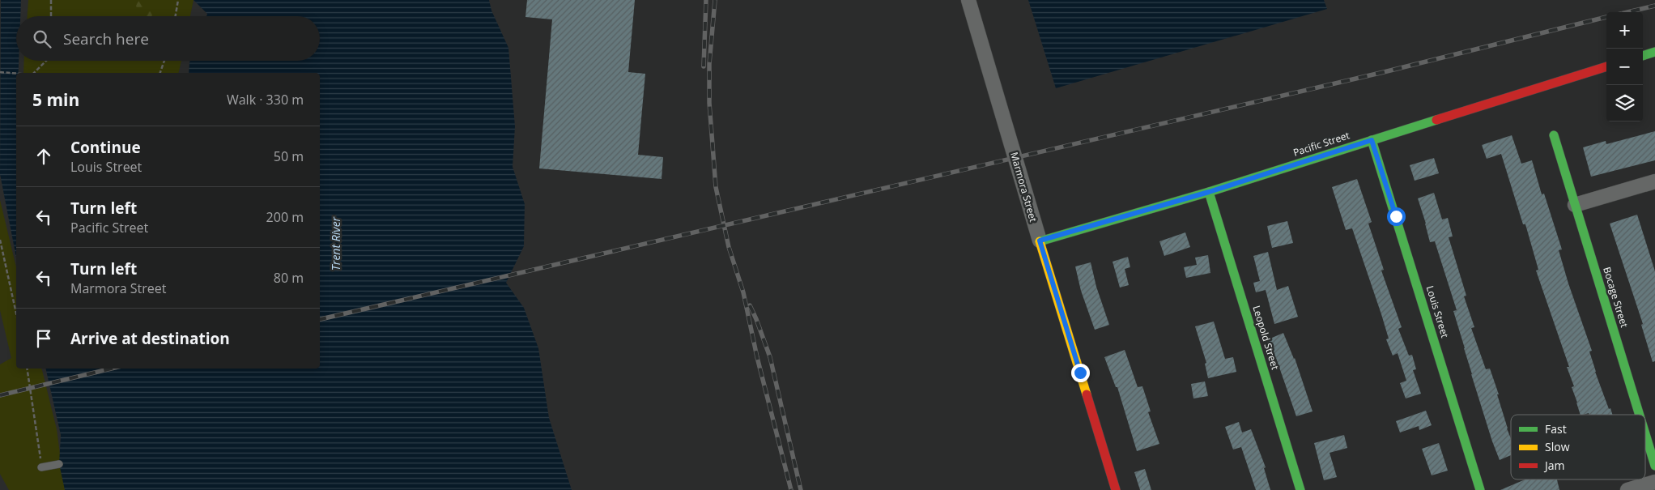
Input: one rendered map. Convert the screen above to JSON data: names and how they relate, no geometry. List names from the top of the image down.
{
  "streets": {
    "street": [
      "Pacific Street",
      "Marmora Street",
      "Bocage Street",
      "Louis Street",
      "Leopold Street"
    ]
  },
  "crossings": [
    ["Pacific Street", "Marmora Street"],
    ["Pacific Street", "Louis Street"],
    ["Pacific Street", "Leopold Street"]
  ],
  "water": ["Trent River"],
  "legend": ["Fast", "Slow", "Jam"],
  "page": {
    "map_buttons": ["+", "−"],
    "search": "Search here",
    "heading": ["5 min", "Walk · 330 m"],
    "list": [
      ["Continue", "Louis Street", "50 m"],
      ["Turn left", "Pacific Street", "200 m"],
      ["Turn left", "Marmora Street", "80 m"],
      "Arrive at destination"
    ]
  }
}
